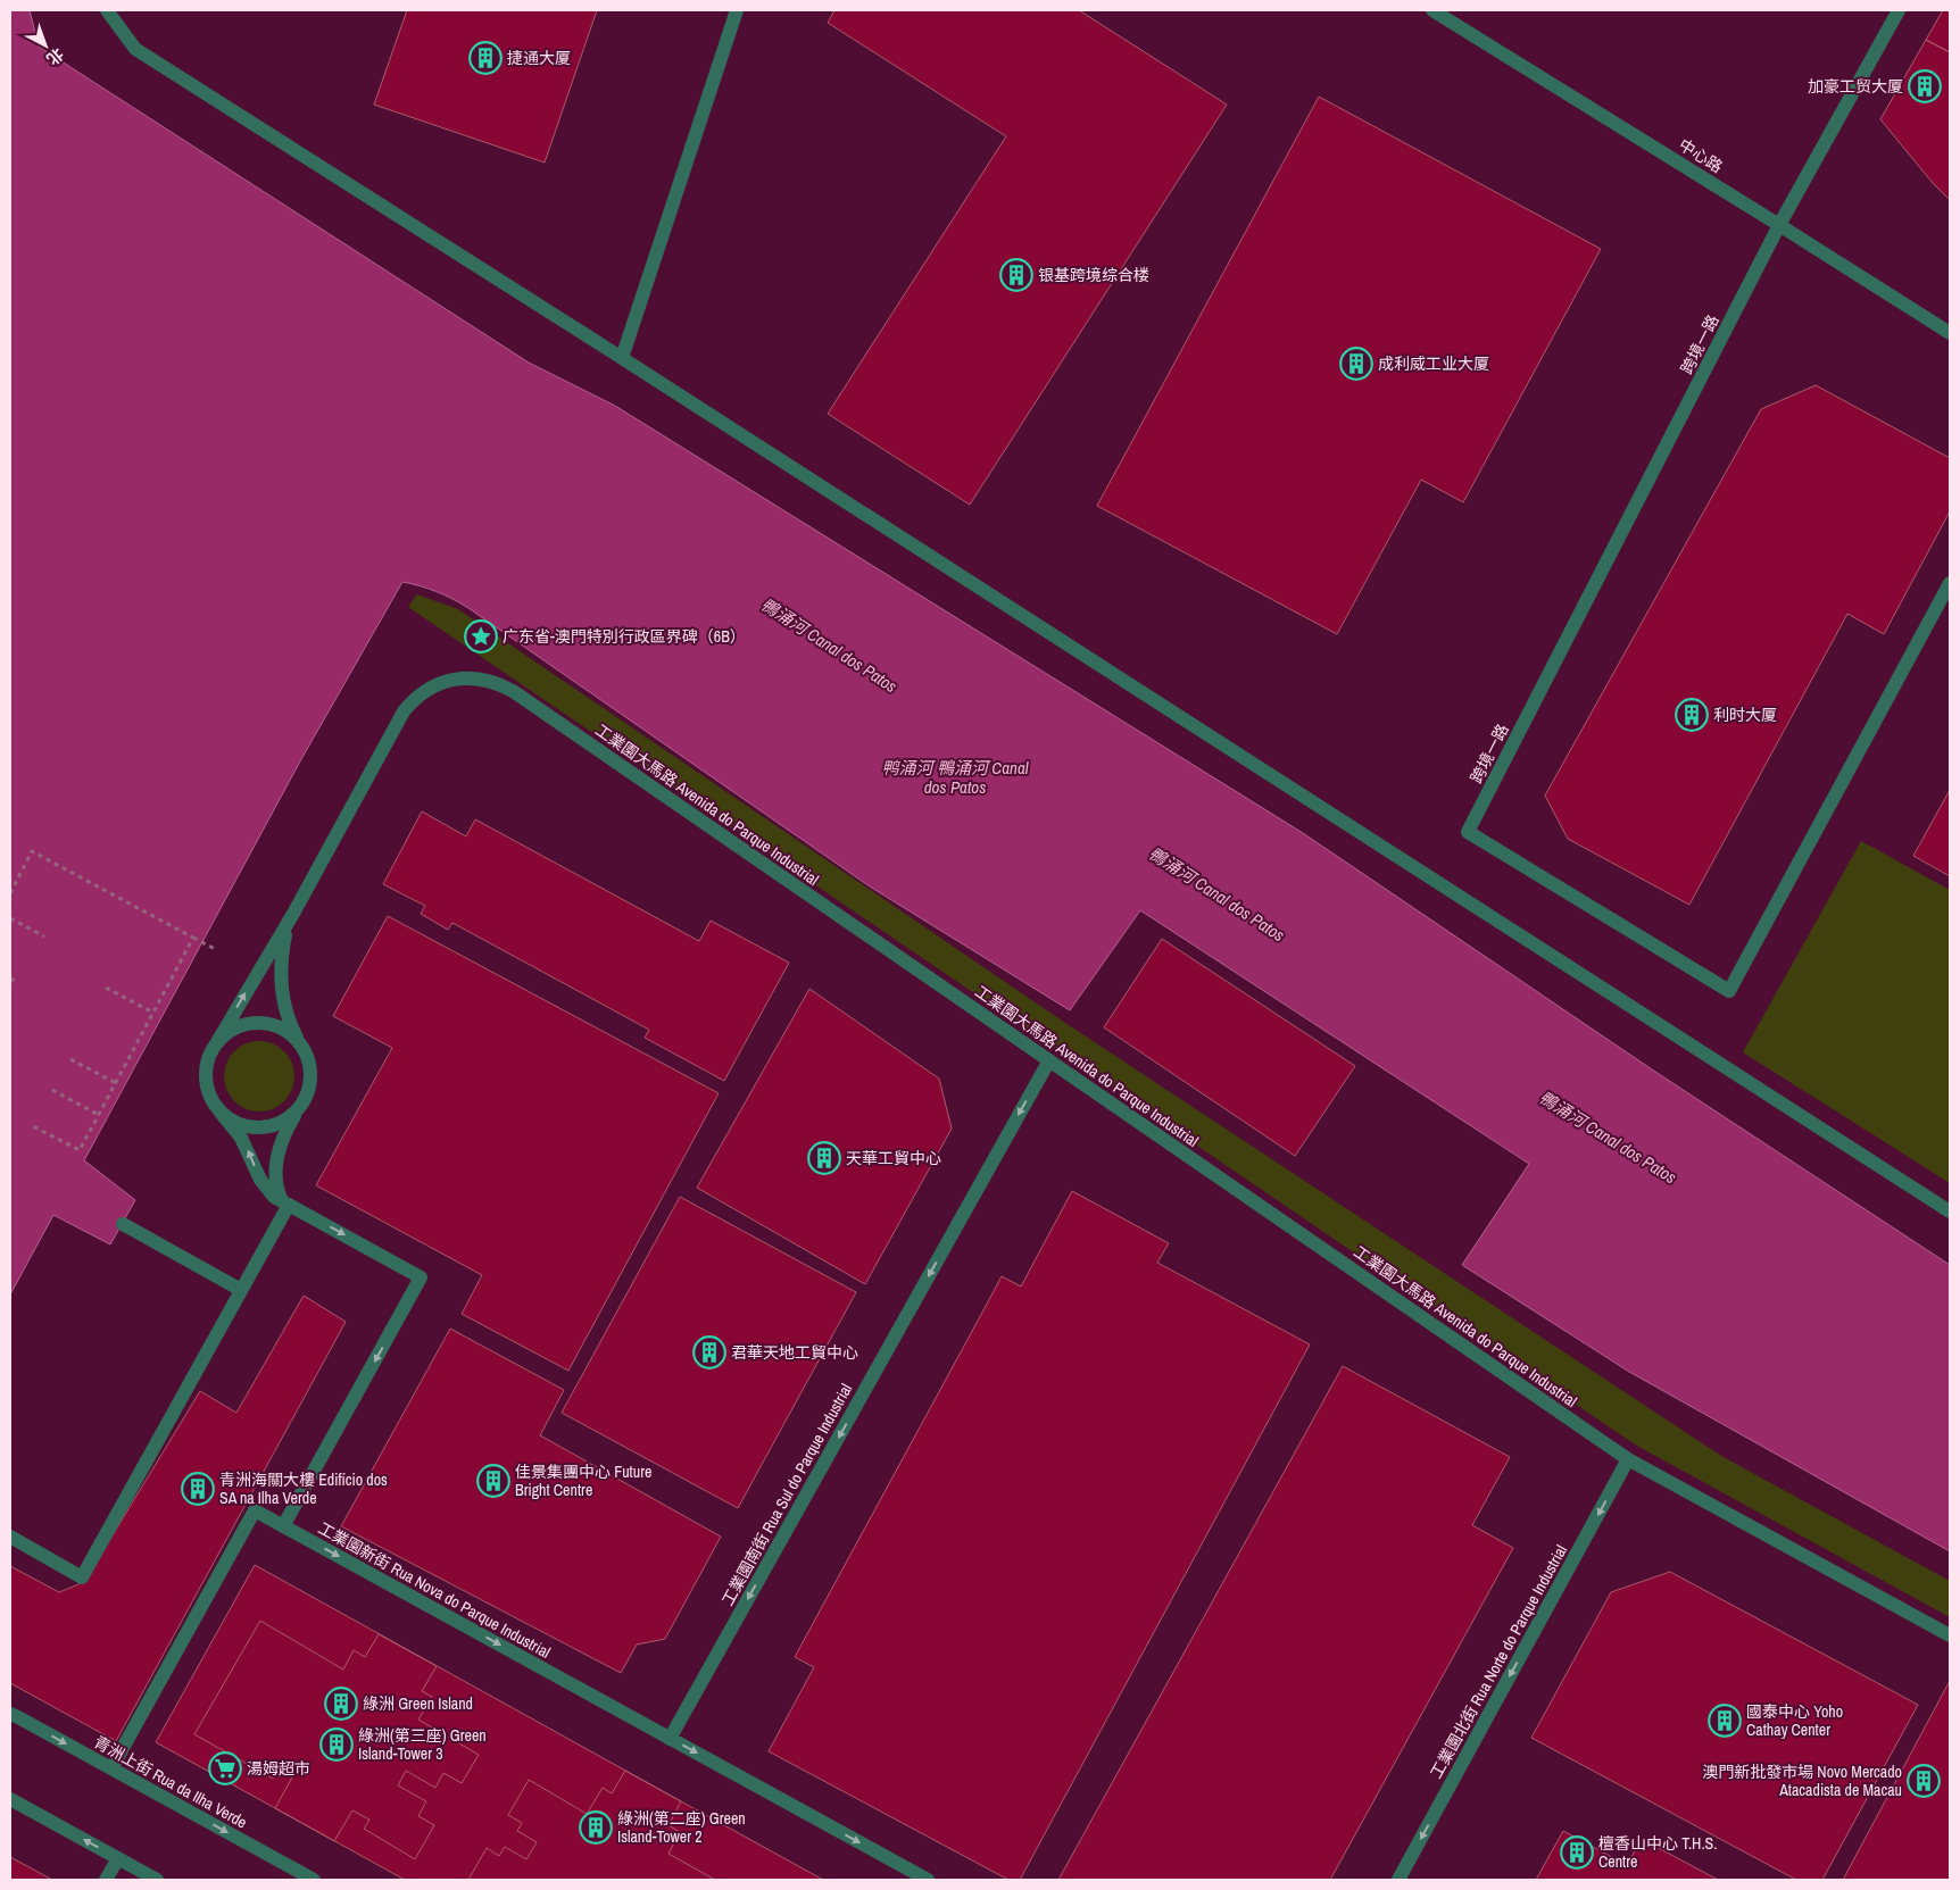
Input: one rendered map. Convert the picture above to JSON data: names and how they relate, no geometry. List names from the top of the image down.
{
  "streets": {
    "street": [
      "中心路",
      "跨境一路",
      "工業園大馬路 Avenida do Parque Industrial",
      "工業園南街 Rua Sul do Parque Industrial",
      "工業園新街 Rua Nova do Parque Industrial",
      "工業園北街 Rua Norte do Parque Industrial",
      "青洲上街 Rua da Ilha Verde"
    ]
  },
  "crossings": [
    ["中心路", "跨境一路"],
    ["工業園大馬路 Avenida do Parque Industrial", "工業園南街 Rua Sul do Parque Industrial"],
    ["工業園大馬路 Avenida do Parque Industrial", "工業園北街 Rua Norte do Parque Industrial"],
    ["工業園南街 Rua Sul do Parque Industrial", "工業園新街 Rua Nova do Parque Industrial"],
    ["工業園新街 Rua Nova do Parque Industrial", "青洲上街 Rua da Ilha Verde"]
  ],
  "one_way": ["工業園南街 Rua Sul do Parque Industrial", "工業園新街 Rua Nova do Parque Industrial", "工業園北街 Rua Norte do Parque Industrial"],
  "water": ["鴨涌河 Canal dos Patos", "鸭涌河 鴨涌河 Canal dos Patos"],
  "places": {
    "building": [
      "捷通大厦",
      "加豪工贸大厦",
      "银基跨境综合楼",
      "成利威工业大厦",
      "利时大厦",
      "天華工貿中心",
      "君華天地工貿中心",
      "佳景集團中心 Future Bright Centre",
      "青洲海關大樓 Edifício dos SA na Ilha Verde",
      "綠洲 Green Island",
      "國泰中心 Yoho Cathay Center",
      "綠洲(第三座) Green Island-Tower 3",
      "澳門新批發市場 Novo Mercado Atacadista de Macau",
      "綠洲(第二座) Green Island-Tower 2",
      "檀香山中心 T.H.S. Centre"
    ],
    "place": ["广东省-澳門特別行政區界碑（6B）"],
    "supermarket": ["湯姆超市"]
  },
  "north": "bottom right"
}
